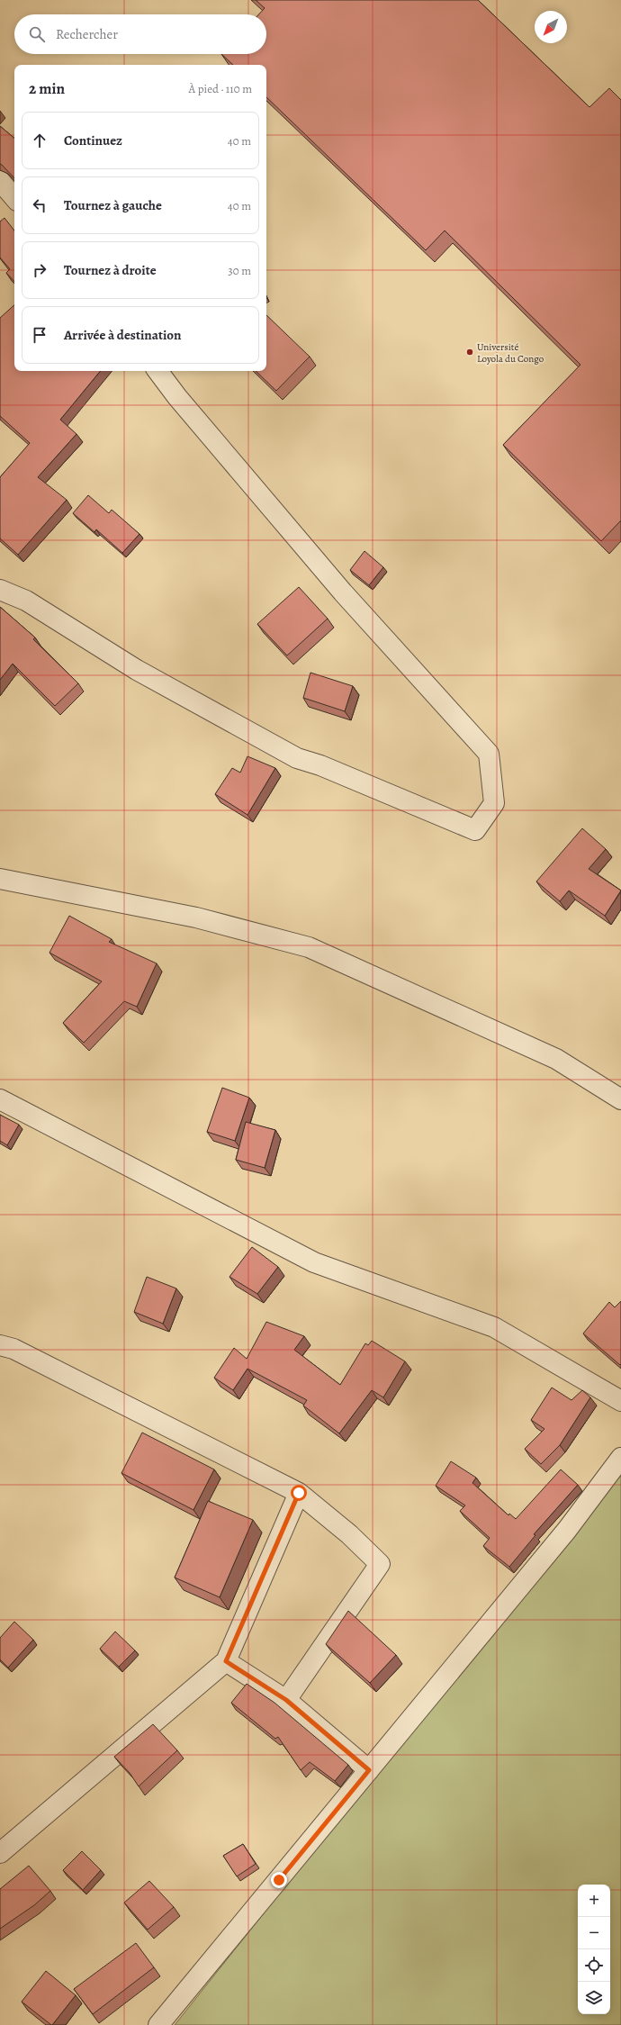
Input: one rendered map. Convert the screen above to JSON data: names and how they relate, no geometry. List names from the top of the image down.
{
  "places": ["Université Loyola du Congo"],
  "north": "bottom left",
  "page": {
    "search": "Rechercher",
    "heading": ["2 min", "À pied · 110 m"],
    "list": [
      ["Continuez", "40 m"],
      ["Tournez à gauche", "40 m"],
      ["Tournez à droite", "30 m"],
      "Arrivée à destination"
    ],
    "map_buttons": ["+", "−"]
  }
}
